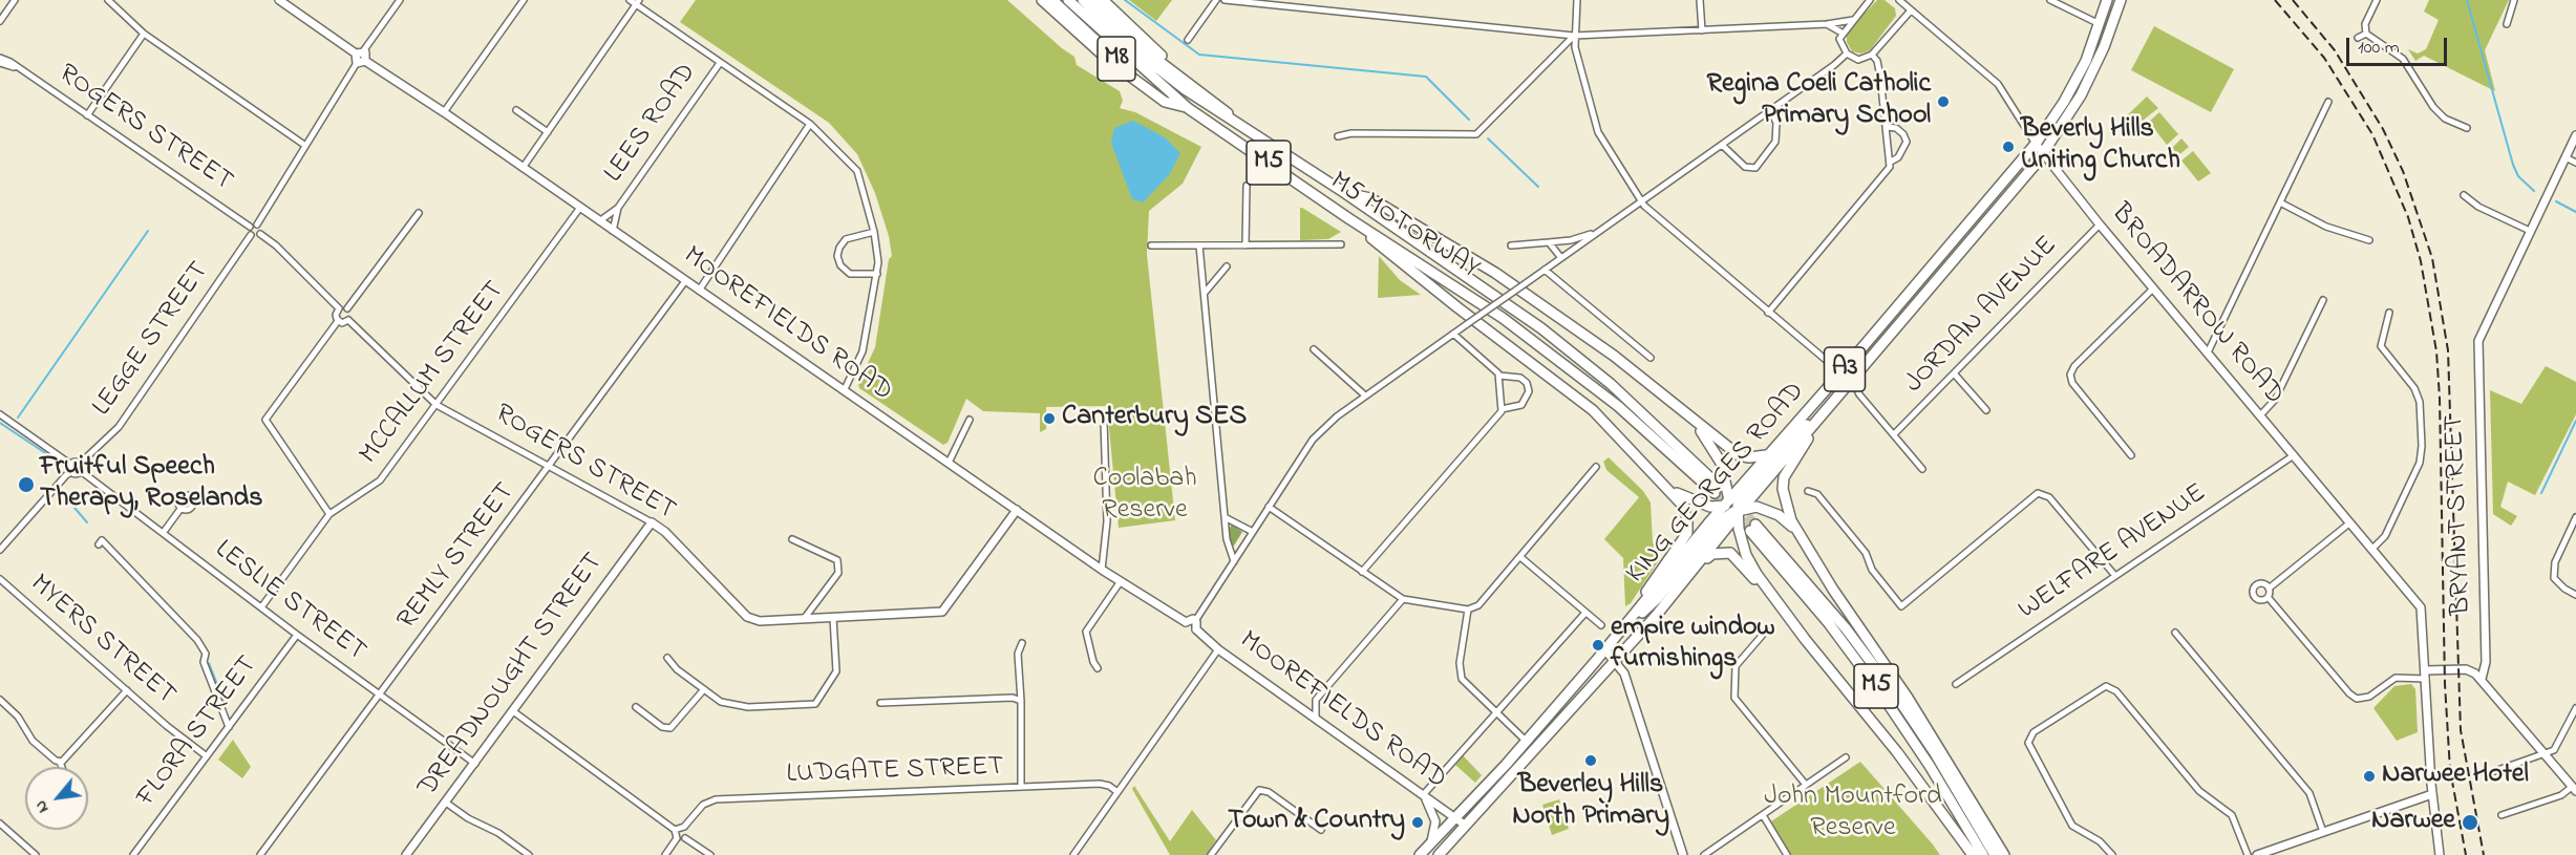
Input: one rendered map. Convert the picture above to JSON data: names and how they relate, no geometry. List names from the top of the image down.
{
  "streets": {
    "highway": [
      "M8",
      "M5",
      "M5 MOTORWAY",
      "A3",
      "KING GEORGES ROAD"
    ],
    "main road": [
      "ROGERS STREET",
      "BROADARROW ROAD",
      "MOOREFIELDS ROAD",
      "BRYANT STREET",
      "DREADNOUGHT STREET"
    ],
    "street": [
      "LEES ROAD",
      "JORDAN AVENUE",
      "LEGGE STREET",
      "MCCALLUM STREET",
      "WELFARE AVENUE",
      "REMLY STREET",
      "LESLIE STREET",
      "MYERS STREET",
      "FLORA STREET",
      "LUDGATE STREET"
    ]
  },
  "crossings": [
    ["M8", "M5 MOTORWAY"],
    ["LEES ROAD", "MOOREFIELDS ROAD"],
    ["ROGERS STREET", "MOOREFIELDS ROAD"],
    ["ROGERS STREET", "MCCALLUM STREET"],
    ["ROGERS STREET", "REMLY STREET"],
    ["ROGERS STREET", "DREADNOUGHT STREET"],
    ["BROADARROW ROAD", "JORDAN AVENUE"],
    ["BROADARROW ROAD", "KING GEORGES ROAD"],
    ["BROADARROW ROAD", "WELFARE AVENUE"],
    ["MOOREFIELDS ROAD", "MCCALLUM STREET"],
    ["MOOREFIELDS ROAD", "KING GEORGES ROAD"],
    ["MOOREFIELDS ROAD", "REMLY STREET"],
    ["MCCALLUM STREET", "LESLIE STREET"],
    ["REMLY STREET", "LESLIE STREET"],
    ["LESLIE STREET", "DREADNOUGHT STREET"],
    ["LESLIE STREET", "FLORA STREET"],
    ["MYERS STREET", "FLORA STREET"]
  ],
  "parks": ["Coolabah Reserve", "John Mountford Reserve"],
  "places": [
    "Regina Coeli Catholic Primary School",
    "Beverly Hills Uniting Church",
    "Canterbury SES",
    "Fruitful Speech Therapy, Roselands",
    "empire window furnishings",
    "Beverley Hills North Primary",
    "Narwee Hotel",
    "Town & Country",
    "Narwee"
  ],
  "scale_bar": "100 m",
  "north": "bottom left"
}
